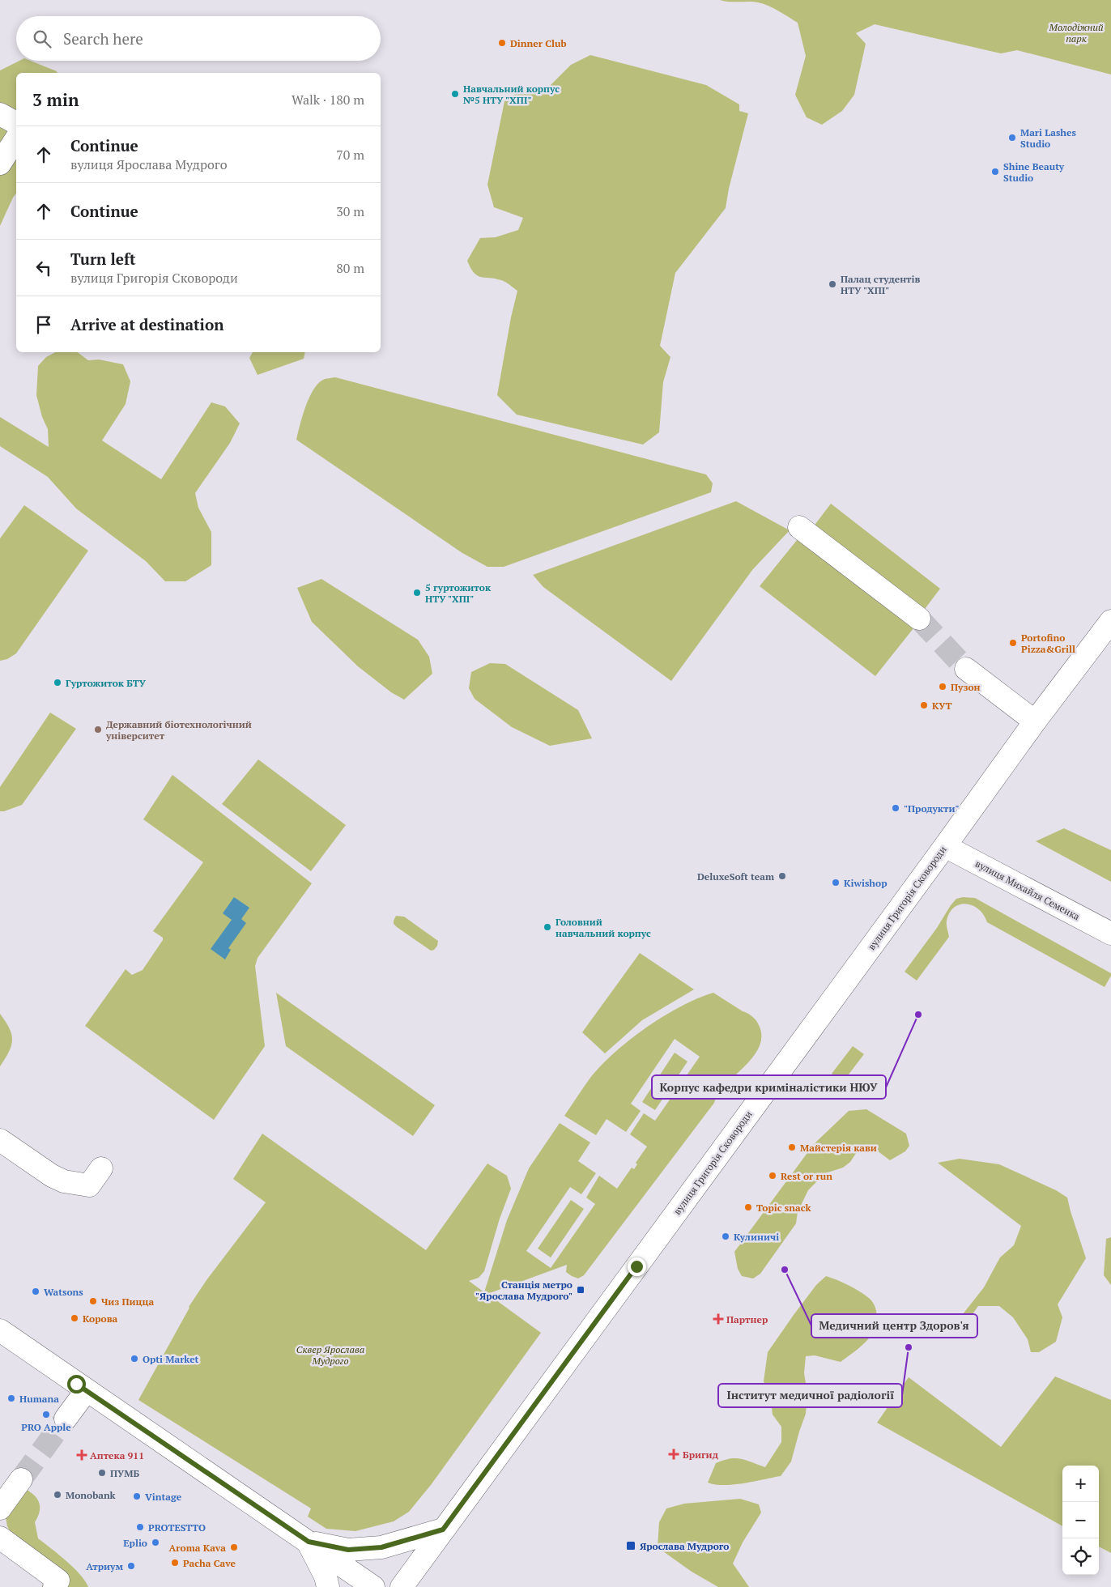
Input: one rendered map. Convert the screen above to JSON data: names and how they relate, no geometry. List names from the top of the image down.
{
  "streets": {
    "main road": ["вулиця Михайля Семенка", "вулиця Григорія Сковороди"]
  },
  "crossings": [
    ["вулиця Михайля Семенка", "вулиця Григорія Сковороди"]
  ],
  "parks": ["Молодіжний парк", "Сквер Ярослава Мудрого"],
  "places": {
    "other": [
      "Dinner Club",
      "Навчальний корпус №5 НТУ \"ХПІ\"",
      "Mari Lashes Studio",
      "Shine Beauty Studio",
      "Палац студентів НТУ \"ХПІ\"",
      "5 гуртожиток НТУ \"ХПІ\"",
      "Portofino Pizza&Grill",
      "Гуртожиток БТУ",
      "Пузон",
      "КУТ",
      "Державний біотехнологічний університет",
      "\"Продукти\"",
      "DeluxeSoft team",
      "Kiwishop",
      "Головний навчальний корпус",
      "Корпус кафедри криміналістики НЮУ",
      "Майстерія кави",
      "Rest or run",
      "Topic snack",
      "Кулиничі",
      "Медичний центр Здоров'я",
      "Watsons",
      "Чиз Пицца",
      "Корова",
      "Інститут медичної радіології",
      "Opti Market",
      "Humana",
      "PRO Apple",
      "ПУМБ",
      "Monobank",
      "Vintage",
      "PROTESTTO",
      "Eplio",
      "Aroma Kava",
      "Pacha Cave",
      "Атриум"
    ],
    "transit": ["Станція метро \"Ярослава Мудрого\"", "Ярослава Мудрого"],
    "health": ["Партнер", "Бригид", "Аптека 911"]
  },
  "page": {
    "search": "Search here",
    "heading": ["3 min", "Walk · 180 m"],
    "list": [
      ["Continue", "вулиця Ярослава Мудрого", "70 m"],
      ["Continue", "30 m"],
      ["Turn left", "вулиця Григорія Сковороди", "80 m"],
      "Arrive at destination"
    ],
    "map_buttons": ["+", "−"]
  }
}
